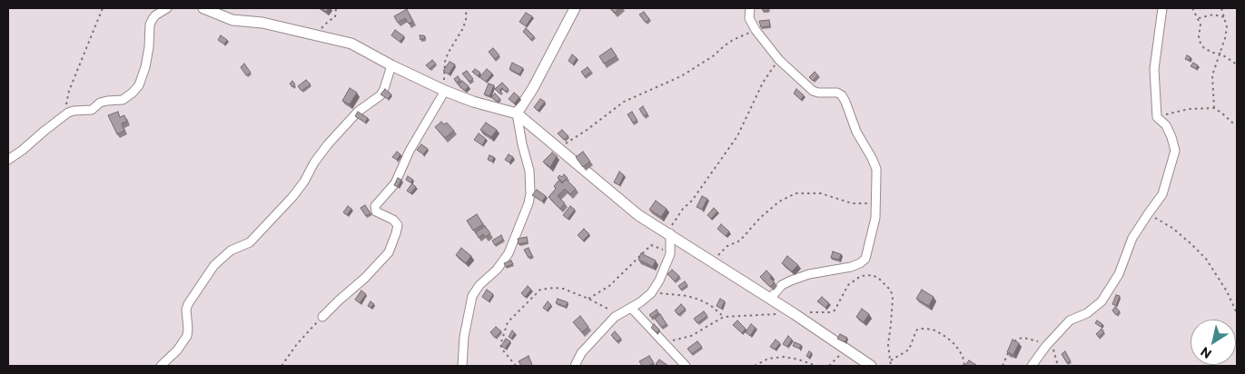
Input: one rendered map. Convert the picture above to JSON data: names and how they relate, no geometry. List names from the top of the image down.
{
  "north": "bottom left"
}
